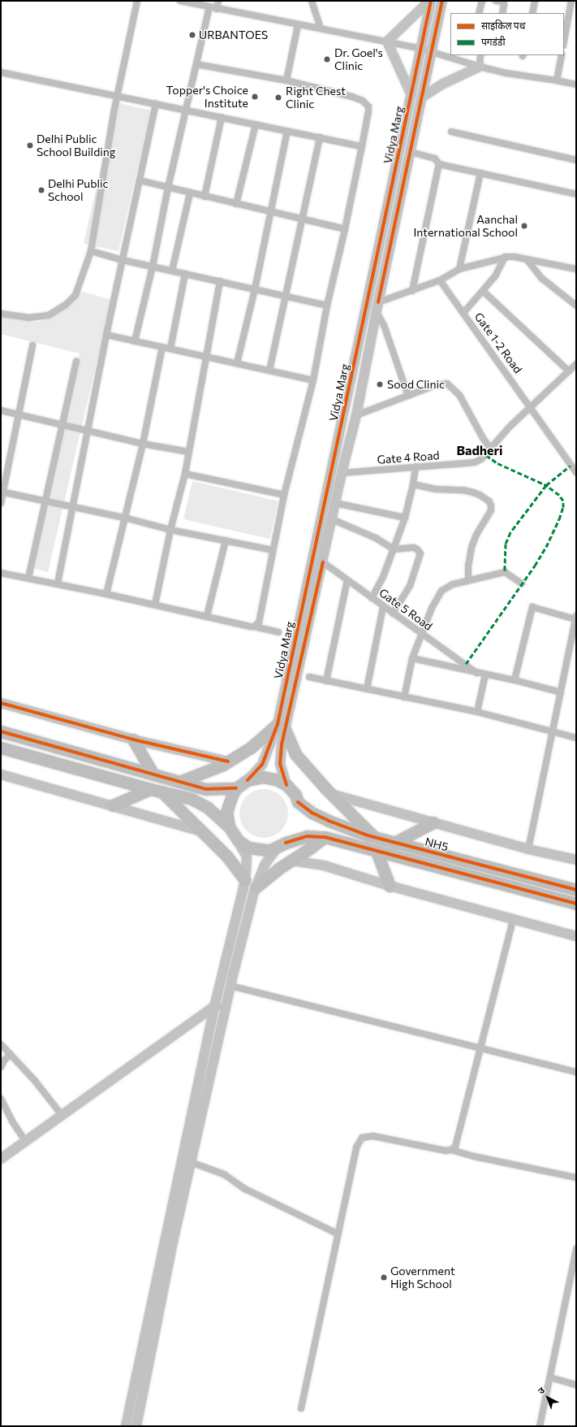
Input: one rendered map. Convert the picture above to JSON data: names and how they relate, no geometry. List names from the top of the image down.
{
  "streets": {
    "highway": ["NH5"],
    "main road": ["Vidya Marg"],
    "street": ["Gate 1-2 Road", "Gate 4 Road", "Gate 5 Road"]
  },
  "crossings": [
    ["Vidya Marg", "Gate 4 Road"],
    ["Vidya Marg", "Gate 5 Road"],
    ["Vidya Marg", "NH5"],
    ["Gate 1-2 Road", "Gate 4 Road"]
  ],
  "districts": ["Badheri"],
  "places": [
    "URBANTOES",
    "Dr. Goel's Clinic",
    "Topper's Choice Institute",
    "Right Chest Clinic",
    "Delhi Public School Building",
    "Delhi Public School",
    "Aanchal International School",
    "Sood Clinic",
    "Government High School"
  ],
  "legend": ["साइकिल पथ", "पगडंडी"],
  "north": "top left"
}
